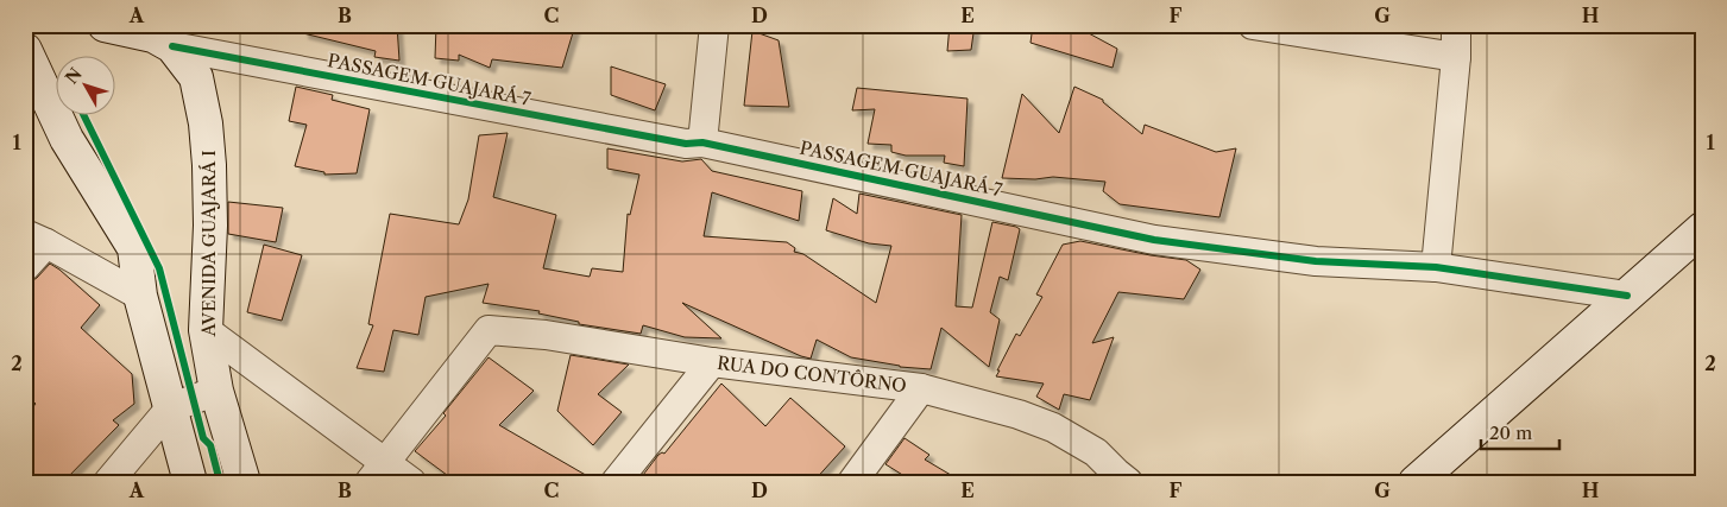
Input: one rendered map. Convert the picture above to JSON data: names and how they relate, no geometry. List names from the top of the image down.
{
  "streets": {
    "main road": ["AVENIDA GUAJARÁ I"],
    "street": ["PASSAGEM GUAJARÁ 7", "RUA DO CONTÔRNO"]
  },
  "crossings": [
    ["PASSAGEM GUAJARÁ 7", "AVENIDA GUAJARÁ I"]
  ],
  "scale_bar": "20 m",
  "north": "top left",
  "grid": {
    "columns": [
      "A",
      "B",
      "C",
      "D",
      "E",
      "F",
      "G",
      "H"
    ],
    "rows": ["1", "2"]
  }
}
